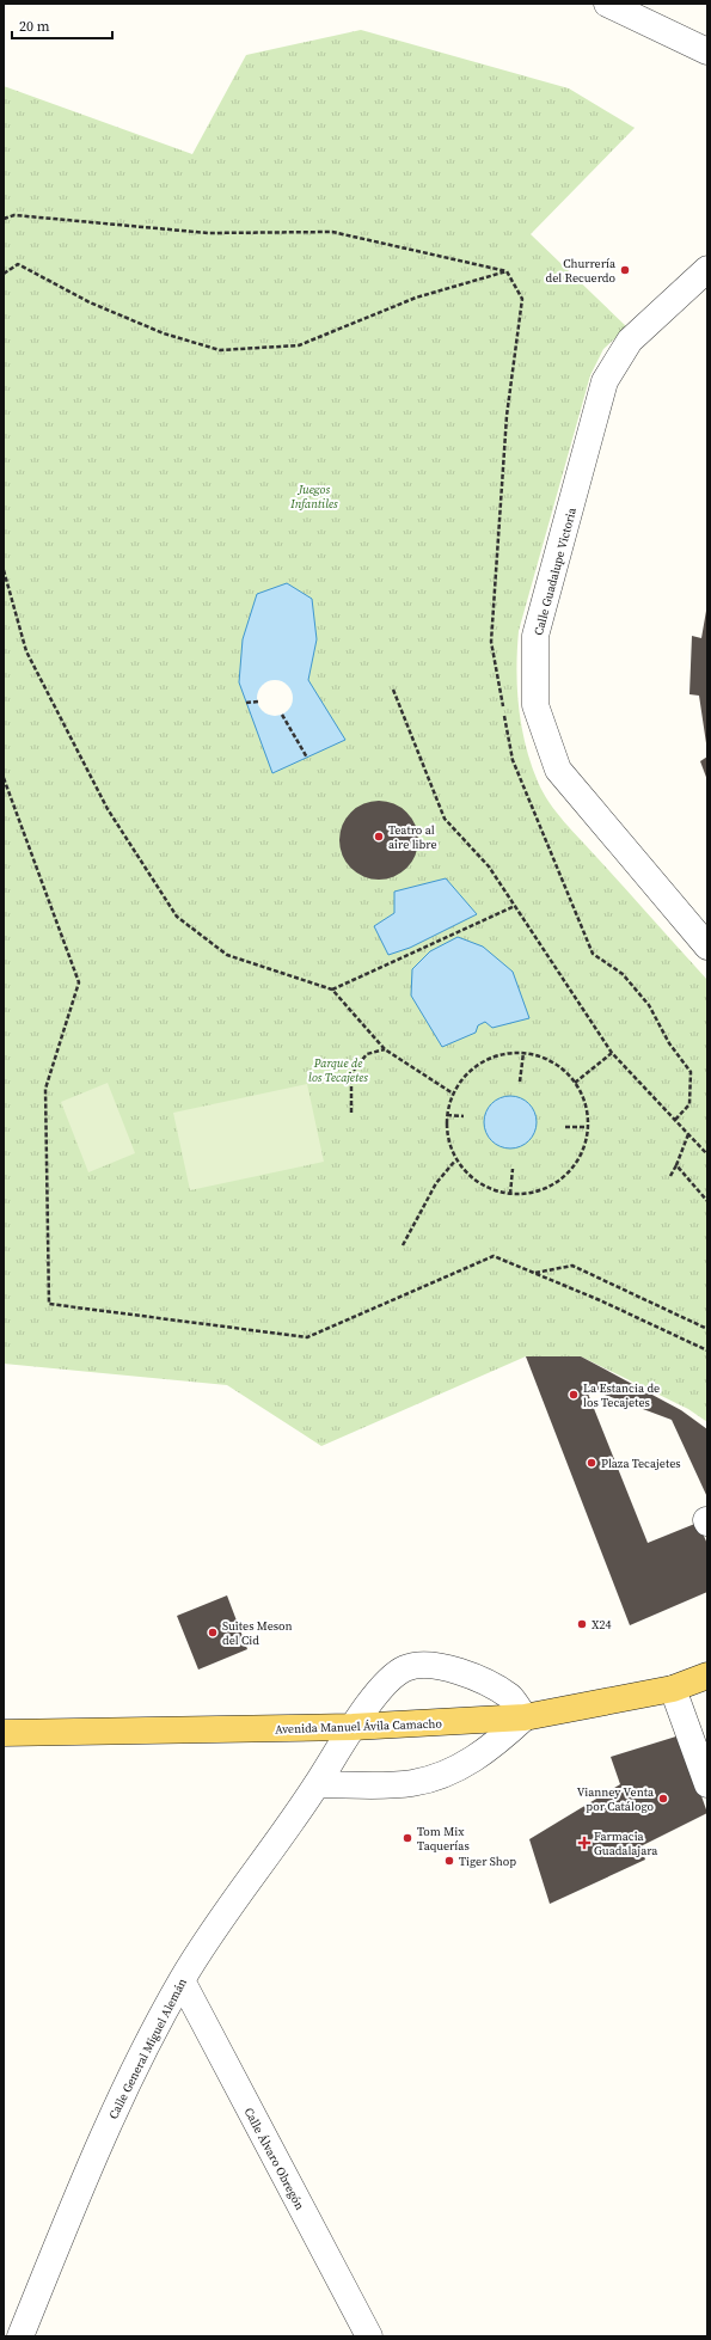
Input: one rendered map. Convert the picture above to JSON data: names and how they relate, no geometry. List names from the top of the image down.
{
  "streets": {
    "main road": ["Avenida Manuel Ávila Camacho"],
    "street": ["Calle Guadalupe Victoria", "Calle General Miguel Alemán", "Calle Álvaro Obregón"]
  },
  "crossings": [
    ["Avenida Manuel Ávila Camacho", "Calle General Miguel Alemán"],
    ["Calle General Miguel Alemán", "Calle Álvaro Obregón"]
  ],
  "parks": ["Juegos Infantiles", "Parque de los Tecajetes"],
  "places": {
    "other": [
      "Churrería del Recuerdo",
      "Teatro al aire libre",
      "La Estancia de los Tecajetes",
      "Plaza Tecajetes",
      "X24",
      "Suites Meson del Cid",
      "Vianney Venta por Catálogo",
      "Tom Mix Taquerías",
      "Tiger Shop"
    ],
    "health": ["Farmacia Guadalajara"]
  },
  "scale_bar": "20 m"
}
